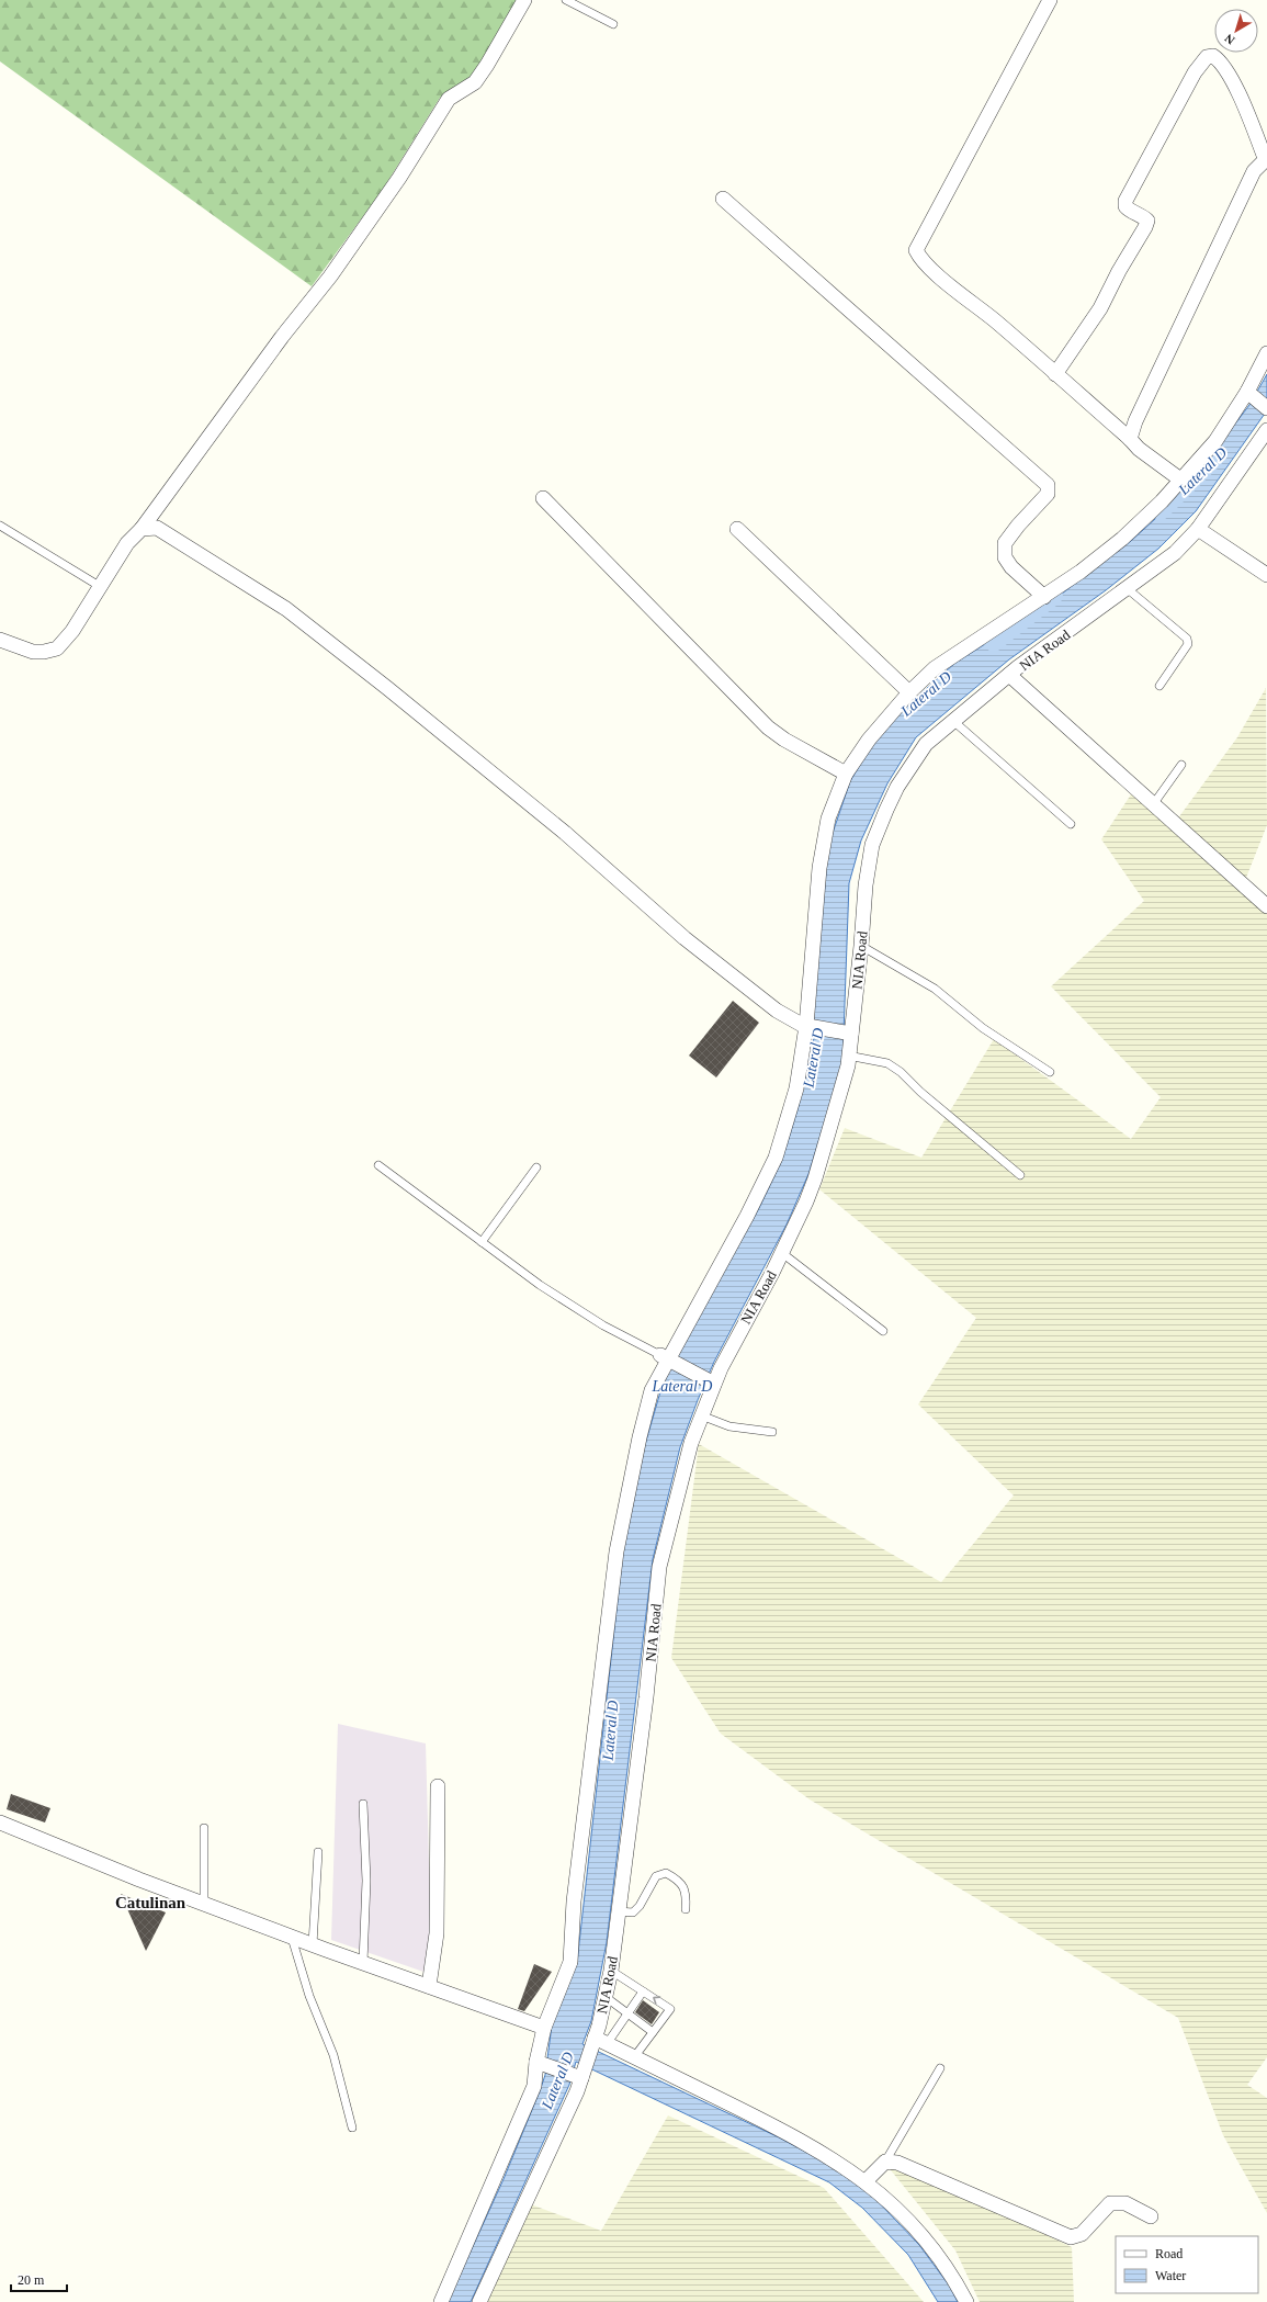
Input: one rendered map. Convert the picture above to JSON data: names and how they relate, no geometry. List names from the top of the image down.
{
  "streets": {
    "street": ["NIA Road"]
  },
  "districts": ["Catulinan"],
  "water": ["Lateral D"],
  "legend": ["Road", "Water"],
  "scale_bar": "20 m",
  "north": "bottom left"
}
